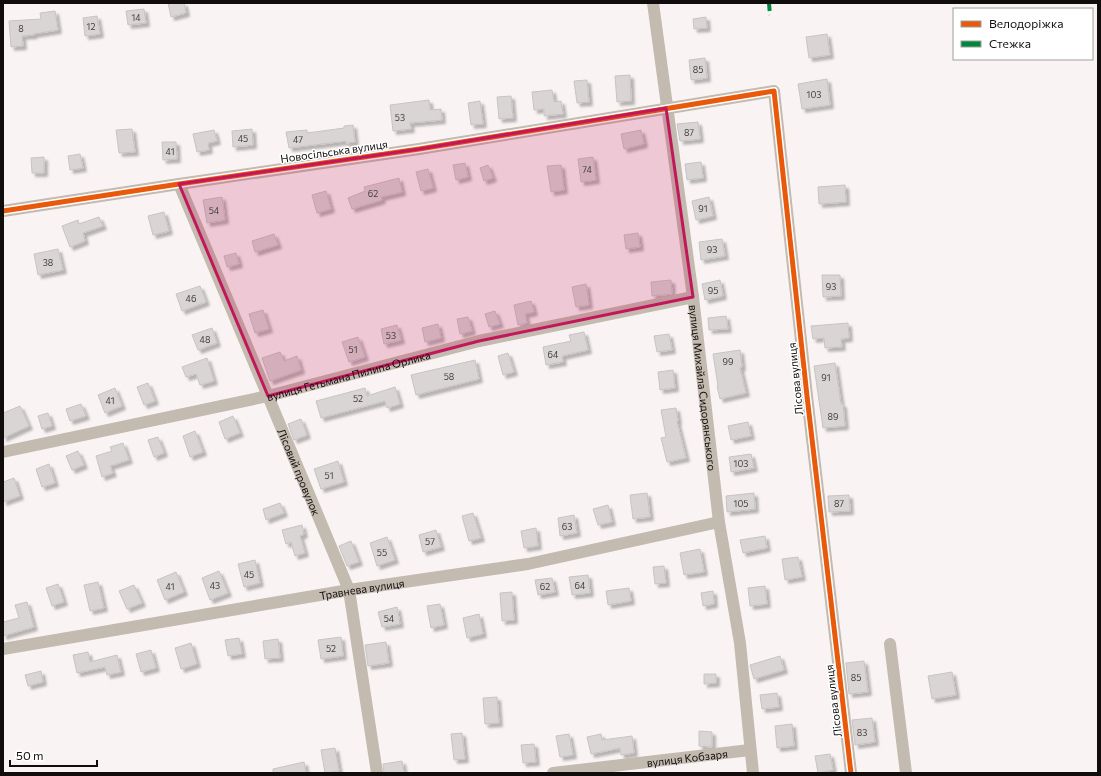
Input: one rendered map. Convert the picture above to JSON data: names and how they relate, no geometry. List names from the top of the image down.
{
  "streets": {
    "street": [
      "Новосільська вулиця",
      "вулиця Гетьмана Пилипа Орлика",
      "Лісова вулиця",
      "вулиця Михайла Сидорянського",
      "Лісовий провулок",
      "Травнева вулиця",
      "вулиця Кобзаря"
    ]
  },
  "crossings": [
    ["Новосільська вулиця", "Лісова вулиця"],
    ["Новосільська вулиця", "вулиця Михайла Сидорянського"],
    ["Новосільська вулиця", "Лісовий провулок"],
    ["вулиця Гетьмана Пилипа Орлика", "вулиця Михайла Сидорянського"],
    ["вулиця Гетьмана Пилипа Орлика", "Лісовий провулок"],
    ["Лісова вулиця", "вулиця Михайла Сидорянського"],
    ["вулиця Михайла Сидорянського", "Травнева вулиця"],
    ["вулиця Михайла Сидорянського", "вулиця Кобзаря"],
    ["Лісовий провулок", "Травнева вулиця"]
  ],
  "house_numbers": [
    "14",
    "12",
    "8",
    "85",
    "103",
    "53",
    "87",
    "45",
    "47",
    "41",
    "74",
    "62",
    "91",
    "54",
    "93",
    "38",
    "93",
    "95",
    "46",
    "53",
    "48",
    "51",
    "64",
    "99",
    "58",
    "91",
    "52",
    "41",
    "89",
    "103",
    "51",
    "105",
    "87",
    "63",
    "57",
    "55",
    "45",
    "43",
    "64",
    "41",
    "62",
    "54",
    "52",
    "85",
    "83"
  ],
  "legend": ["Велодоріжка", "Стежка"],
  "scale_bar": "50 m"
}
